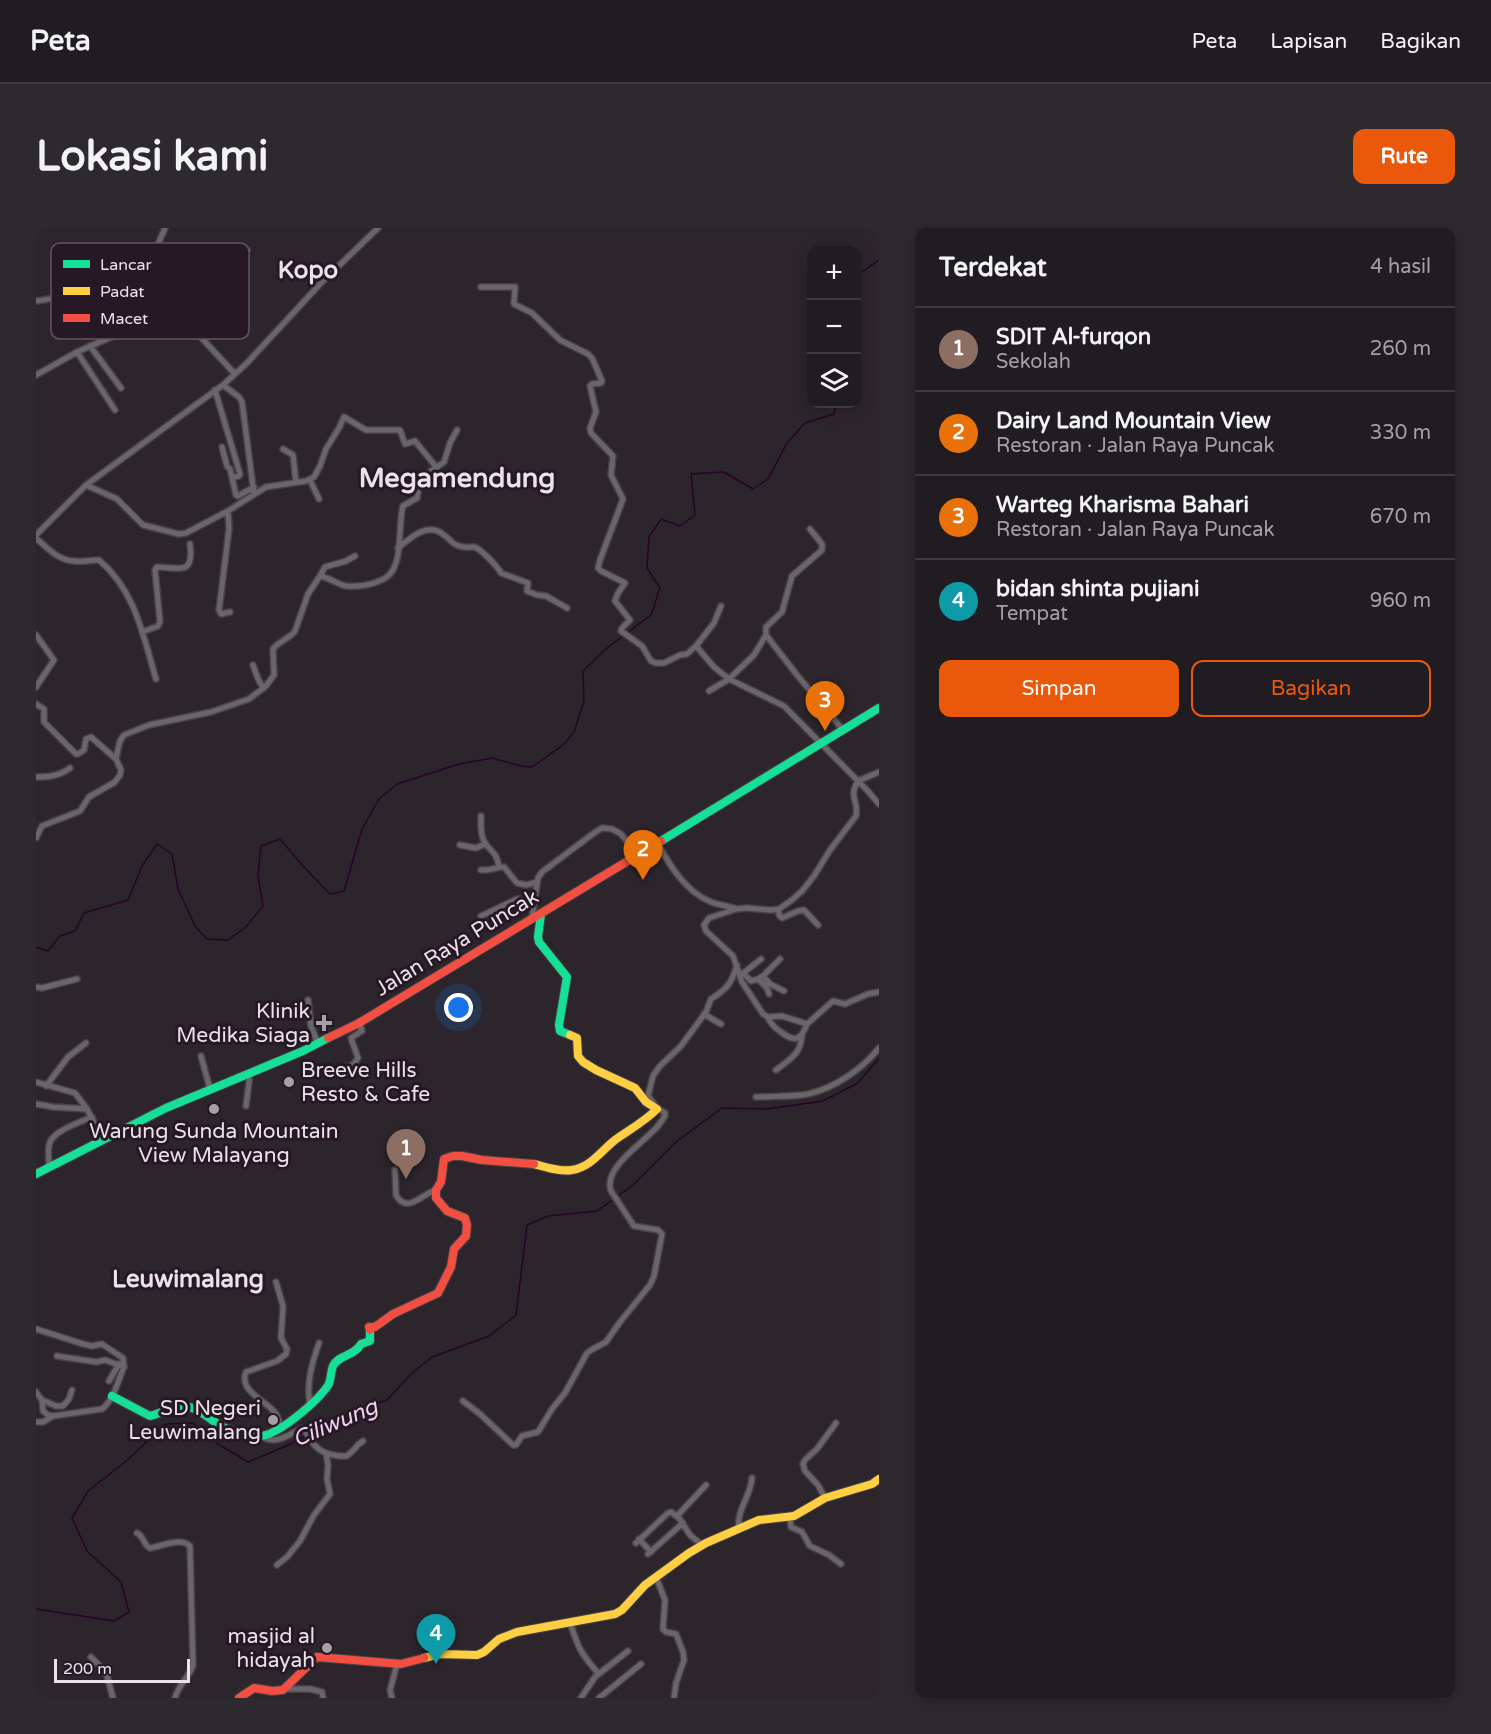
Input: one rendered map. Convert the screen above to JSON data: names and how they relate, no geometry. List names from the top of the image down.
{
  "streets": {
    "main road": ["Jalan Raya Puncak"]
  },
  "districts": ["Kopo", "Megamendung", "Leuwimalang"],
  "water": ["Ciliwung"],
  "places": {
    "health": ["Klinik Medika Siaga"],
    "other": [
      "Breeve Hills Resto & Cafe",
      "Warung Sunda Mountain View Malayang",
      "SD Negeri Leuwimalang",
      "masjid al hidayah"
    ]
  },
  "legend": ["Lancar", "Padat", "Macet"],
  "scale_bar": "200 m",
  "page": {
    "header": "Peta",
    "nav": ["Peta", "Lapisan", "Bagikan"],
    "buttons": [
      "Rute",
      ["Simpan", "Bagikan"]
    ],
    "title": "Lokasi kami",
    "heading": ["Terdekat", "4 hasil"],
    "map_buttons": ["+", "−"],
    "list": [
      {
        "mark": "1",
        "name": "SDIT Al-furqon",
        "note": "Sekolah",
        "value": "260 m"
      },
      {
        "mark": "2",
        "name": "Dairy Land Mountain View",
        "note": "Restoran · Jalan Raya Puncak",
        "value": "330 m"
      },
      {
        "mark": "3",
        "name": "Warteg Kharisma Bahari",
        "note": "Restoran · Jalan Raya Puncak",
        "value": "670 m"
      },
      {
        "mark": "4",
        "name": "bidan shinta pujiani",
        "note": "Tempat",
        "value": "960 m"
      }
    ],
    "pins": [
      "3",
      "2",
      "1",
      "4"
    ],
    "scale": "200 m"
  }
}
